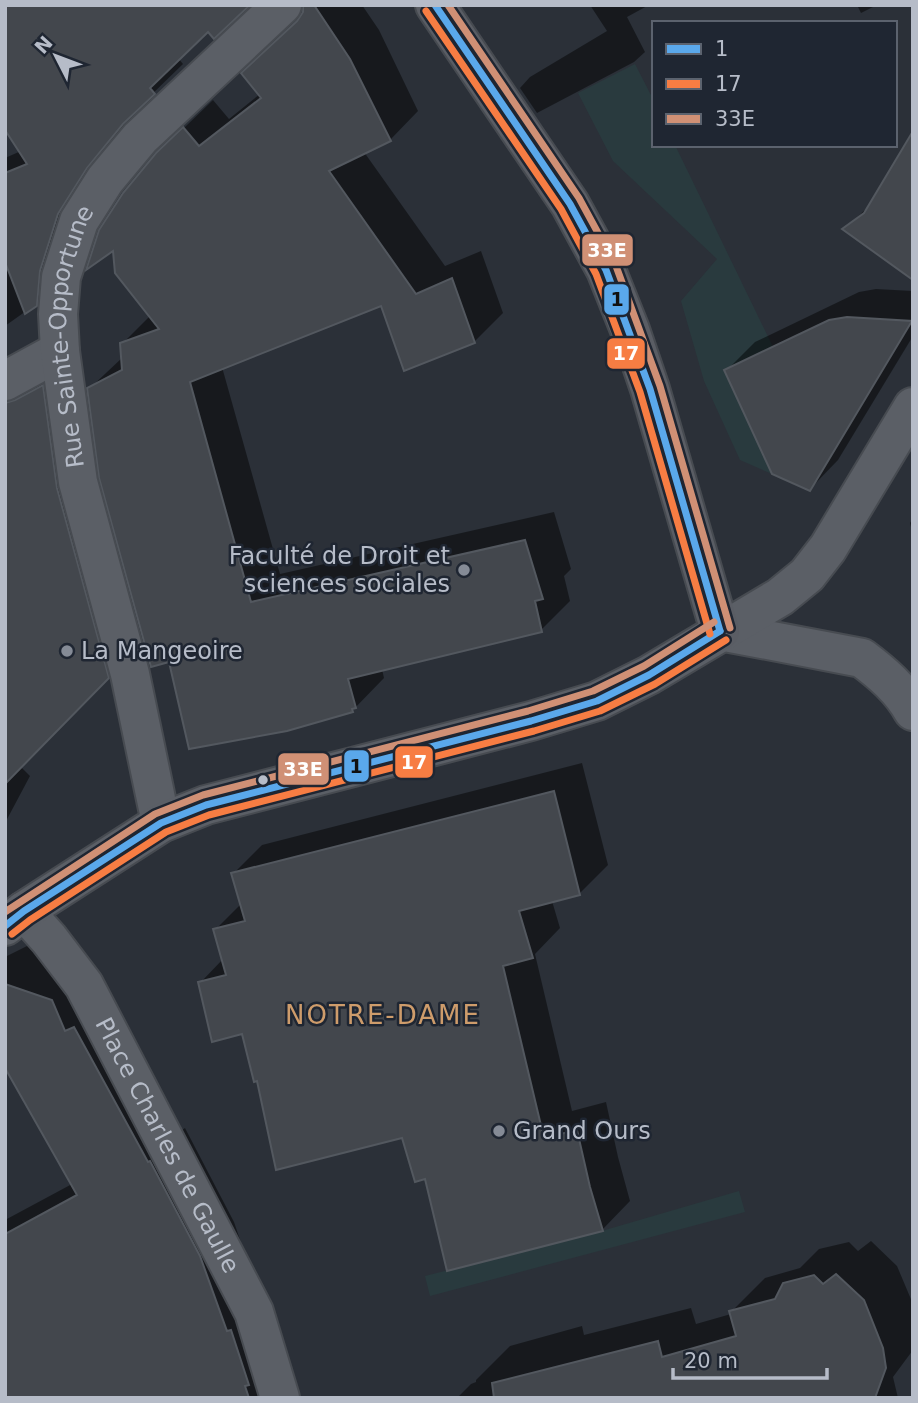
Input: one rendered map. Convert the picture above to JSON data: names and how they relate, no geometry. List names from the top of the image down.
{
  "streets": {
    "street": ["Rue Sainte-Opportune", "Place Charles de Gaulle"]
  },
  "districts": ["NOTRE-DAME"],
  "places": ["Faculté de Droit et sciences sociales", "La Mangeoire", "Grand Ours"],
  "lines": ["transit line 1", "transit line 33E", "transit line 17"],
  "legend": ["1", "17", "33E"],
  "scale_bar": "20 m",
  "north": "top left"
}
